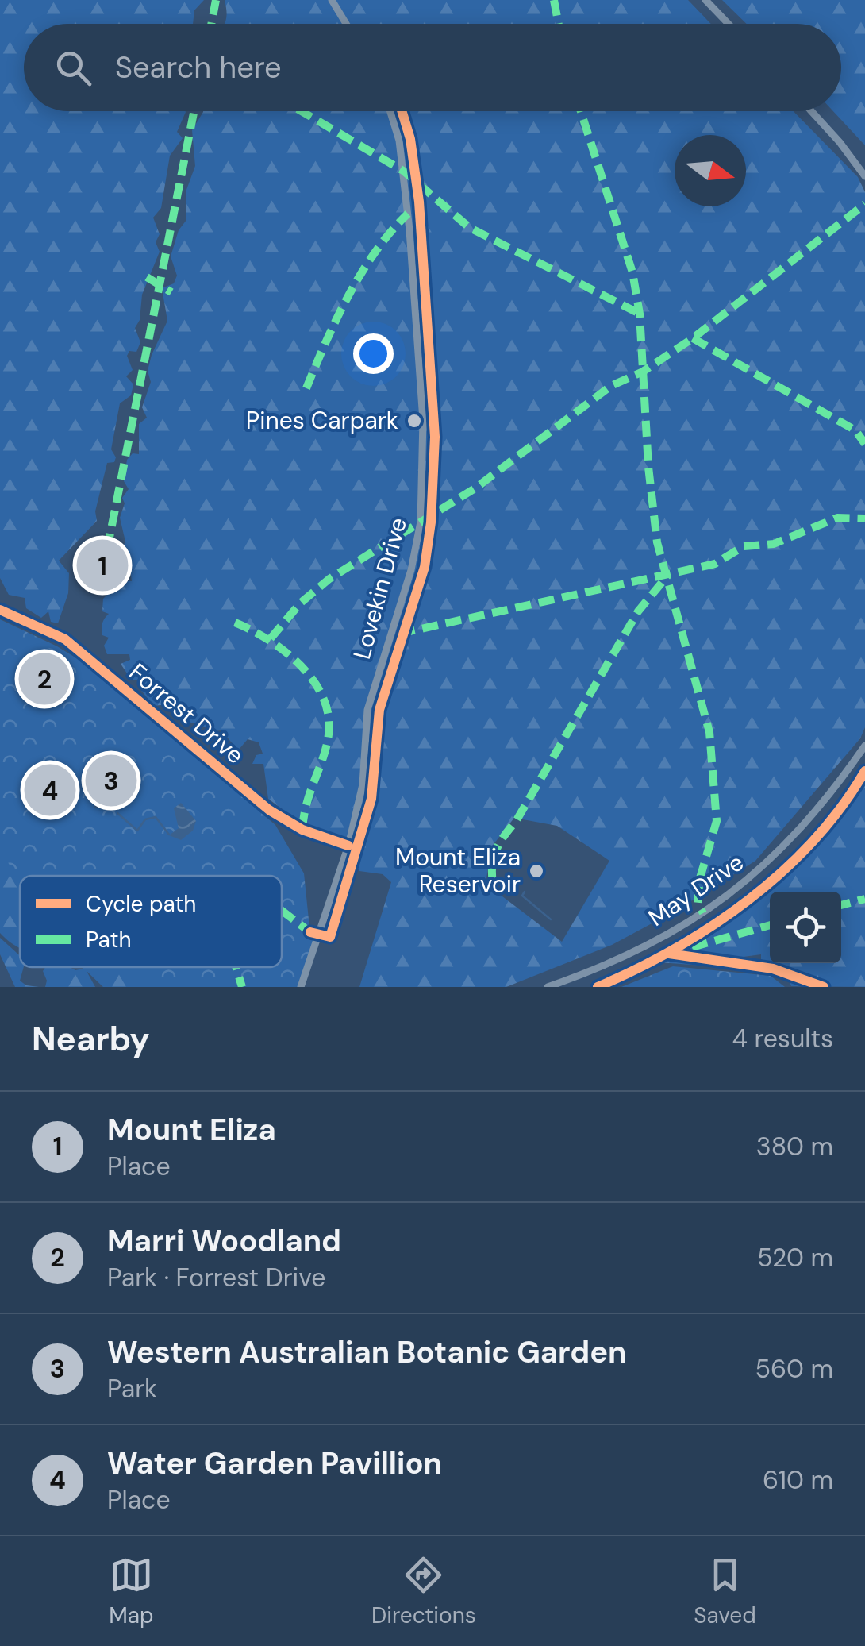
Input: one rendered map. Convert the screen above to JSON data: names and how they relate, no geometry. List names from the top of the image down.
{
  "streets": {
    "street": ["Lovekin Drive", "Forrest Drive", "May Drive"]
  },
  "crossings": [
    ["Lovekin Drive", "Forrest Drive"]
  ],
  "places": ["Pines Carpark", "Mount Eliza Reservoir"],
  "legend": ["Cycle path", "Path"],
  "north": "right",
  "page": {
    "search": "Search here",
    "pins": [
      "1",
      "2",
      "3",
      "4"
    ],
    "heading": ["Nearby", "4 results"],
    "list": [
      {
        "mark": "1",
        "name": "Mount Eliza",
        "note": "Place",
        "value": "380 m"
      },
      {
        "mark": "2",
        "name": "Marri Woodland",
        "note": "Park · Forrest Drive",
        "value": "520 m"
      },
      {
        "mark": "3",
        "name": "Western Australian Botanic Garden",
        "note": "Park",
        "value": "560 m"
      },
      {
        "mark": "4",
        "name": "Water Garden Pavillion",
        "note": "Place",
        "value": "610 m"
      }
    ],
    "nav": ["Map", "Directions", "Saved"]
  }
}
